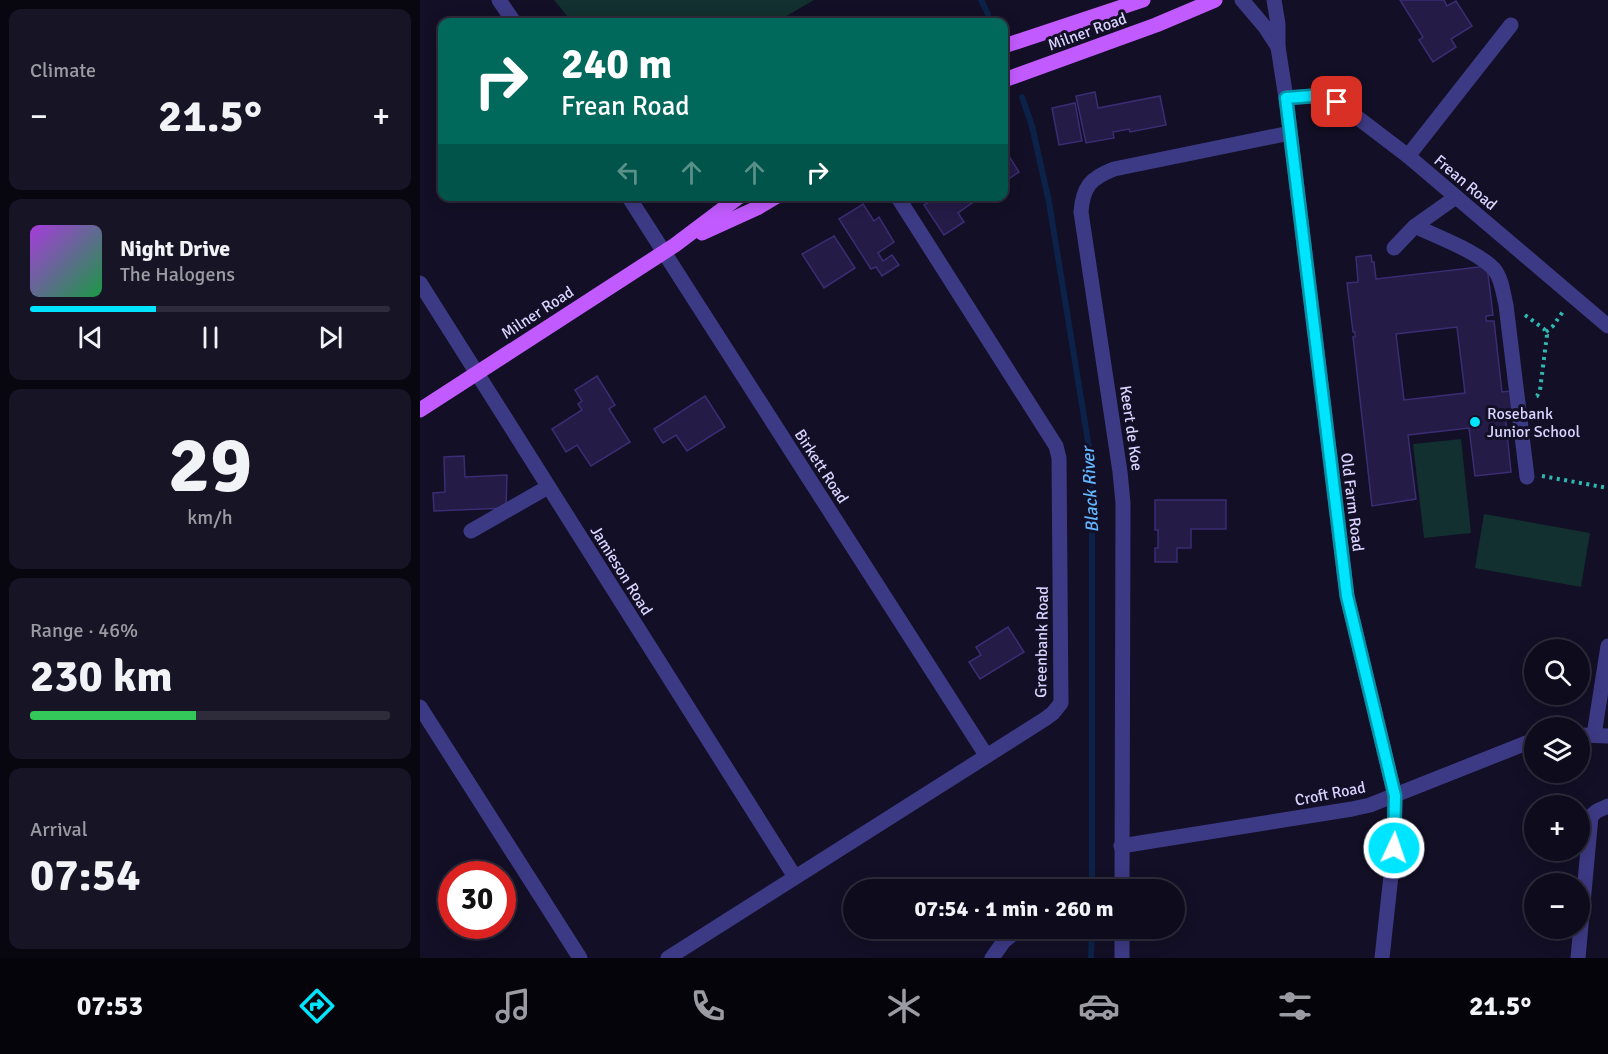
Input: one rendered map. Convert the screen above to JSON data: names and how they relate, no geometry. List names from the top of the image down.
{
  "streets": {
    "main road": ["Milner Road"],
    "street": [
      "Frean Road",
      "Keert de Koe",
      "Birkett Road",
      "Old Farm Road",
      "Jamieson Road",
      "Greenbank Road",
      "Croft Road"
    ]
  },
  "crossings": [
    ["Milner Road", "Birkett Road"],
    ["Milner Road", "Jamieson Road"],
    ["Frean Road", "Old Farm Road"],
    ["Keert de Koe", "Old Farm Road"],
    ["Keert de Koe", "Croft Road"],
    ["Birkett Road", "Greenbank Road"],
    ["Old Farm Road", "Croft Road"],
    ["Jamieson Road", "Greenbank Road"]
  ],
  "water": ["Black River"],
  "places": ["Rosebank Junior School"],
  "page": {
    "tile": [
      "Climate",
      ["29", "km/h"],
      ["Range · 46%", "230 km"],
      ["Arrival", "07:54"]
    ],
    "turn": ["240 m", "Frean Road"],
    "heat": ["−", "21.5°", "+"],
    "song": ["Night Drive", "The Halogens"],
    "map_buttons": ["+", "−"],
    "limit": "30",
    "trip": "07:54 · 1 min · 260 m",
    "tabs": ["07:53", "21.5°"]
  }
}
